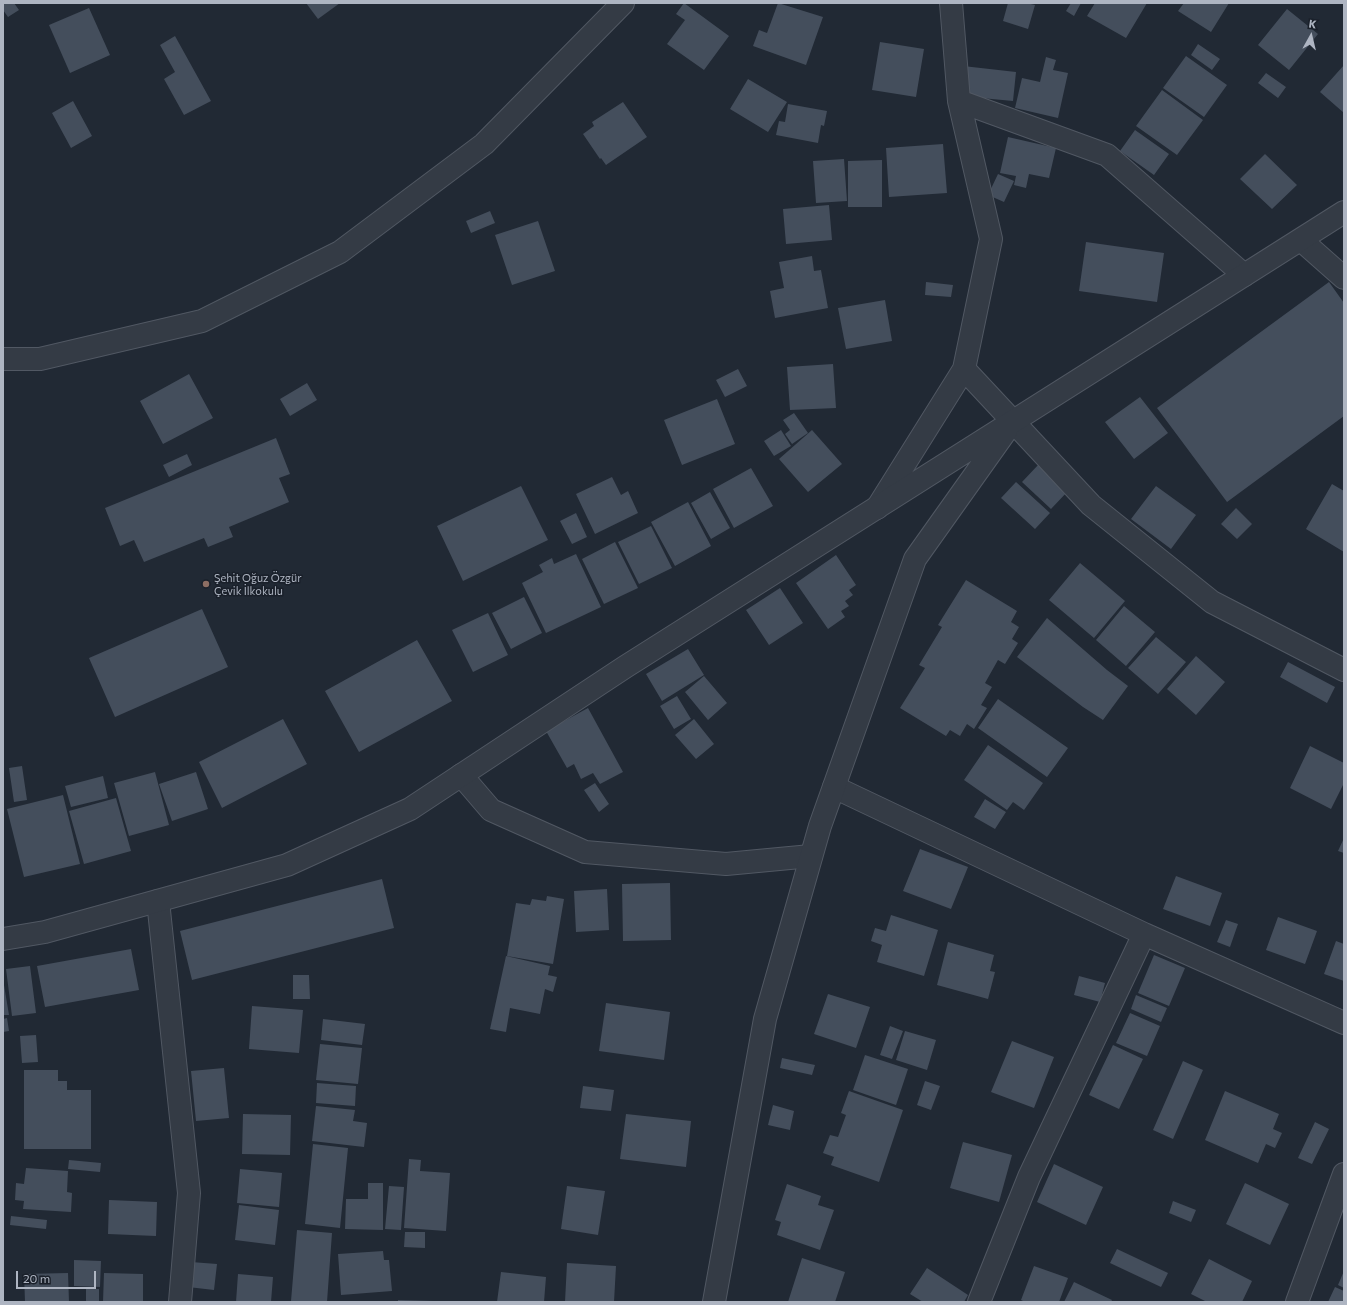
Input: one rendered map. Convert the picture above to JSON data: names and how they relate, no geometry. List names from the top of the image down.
{
  "places": ["Şehit Oğuz Özgür Çevik İlkokulu"],
  "scale_bar": "20 m",
  "north": "top"
}
